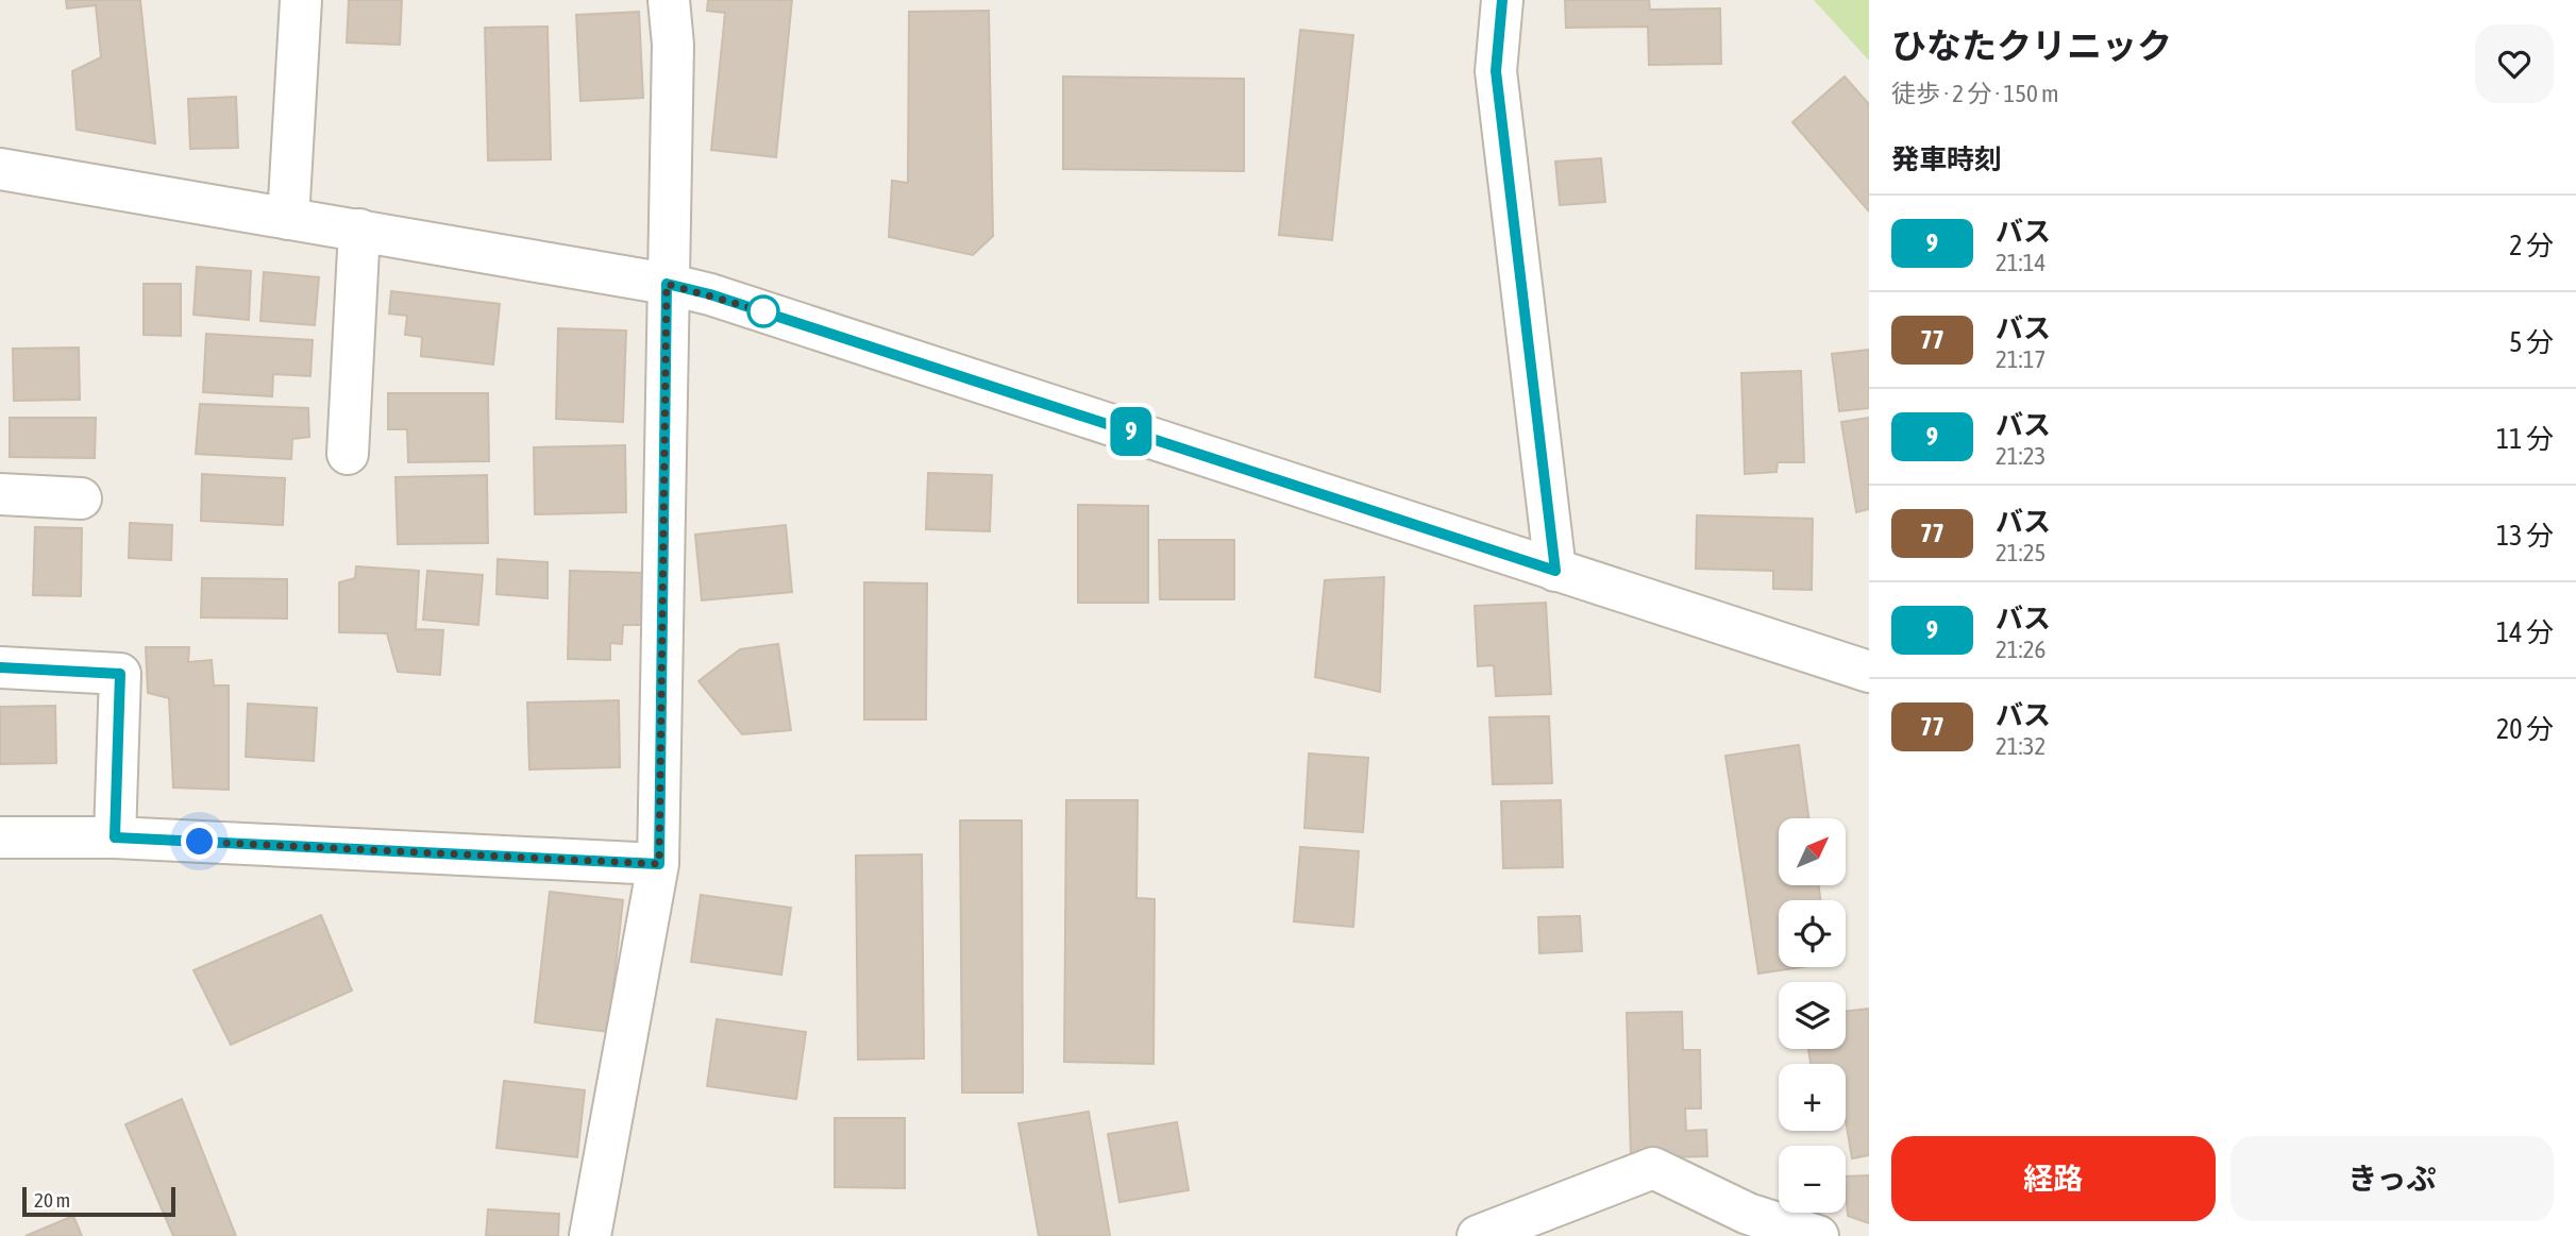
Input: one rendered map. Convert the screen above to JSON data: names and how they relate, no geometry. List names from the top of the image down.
{
  "lines": ["bus line 9"],
  "scale_bar": "20 m",
  "north": "top right",
  "page": {
    "on_map": "9",
    "heading": [
      ["ひなたクリニック", "徒歩 · 2 分 · 150 m"],
      "発車時刻"
    ],
    "list": [
      {
        "mark": "9",
        "name": "バス",
        "note": "21:14",
        "value": "2 分"
      },
      {
        "mark": "77",
        "name": "バス",
        "note": "21:17",
        "value": "5 分"
      },
      {
        "mark": "9",
        "name": "バス",
        "note": "21:23",
        "value": "11 分"
      },
      {
        "mark": "77",
        "name": "バス",
        "note": "21:25",
        "value": "13 分"
      },
      {
        "mark": "9",
        "name": "バス",
        "note": "21:26",
        "value": "14 分"
      },
      {
        "mark": "77",
        "name": "バス",
        "note": "21:32",
        "value": "20 分"
      }
    ],
    "map_buttons": ["+", "−"],
    "buttons": ["経路", "きっぷ"],
    "scale": "20 m"
  }
}
